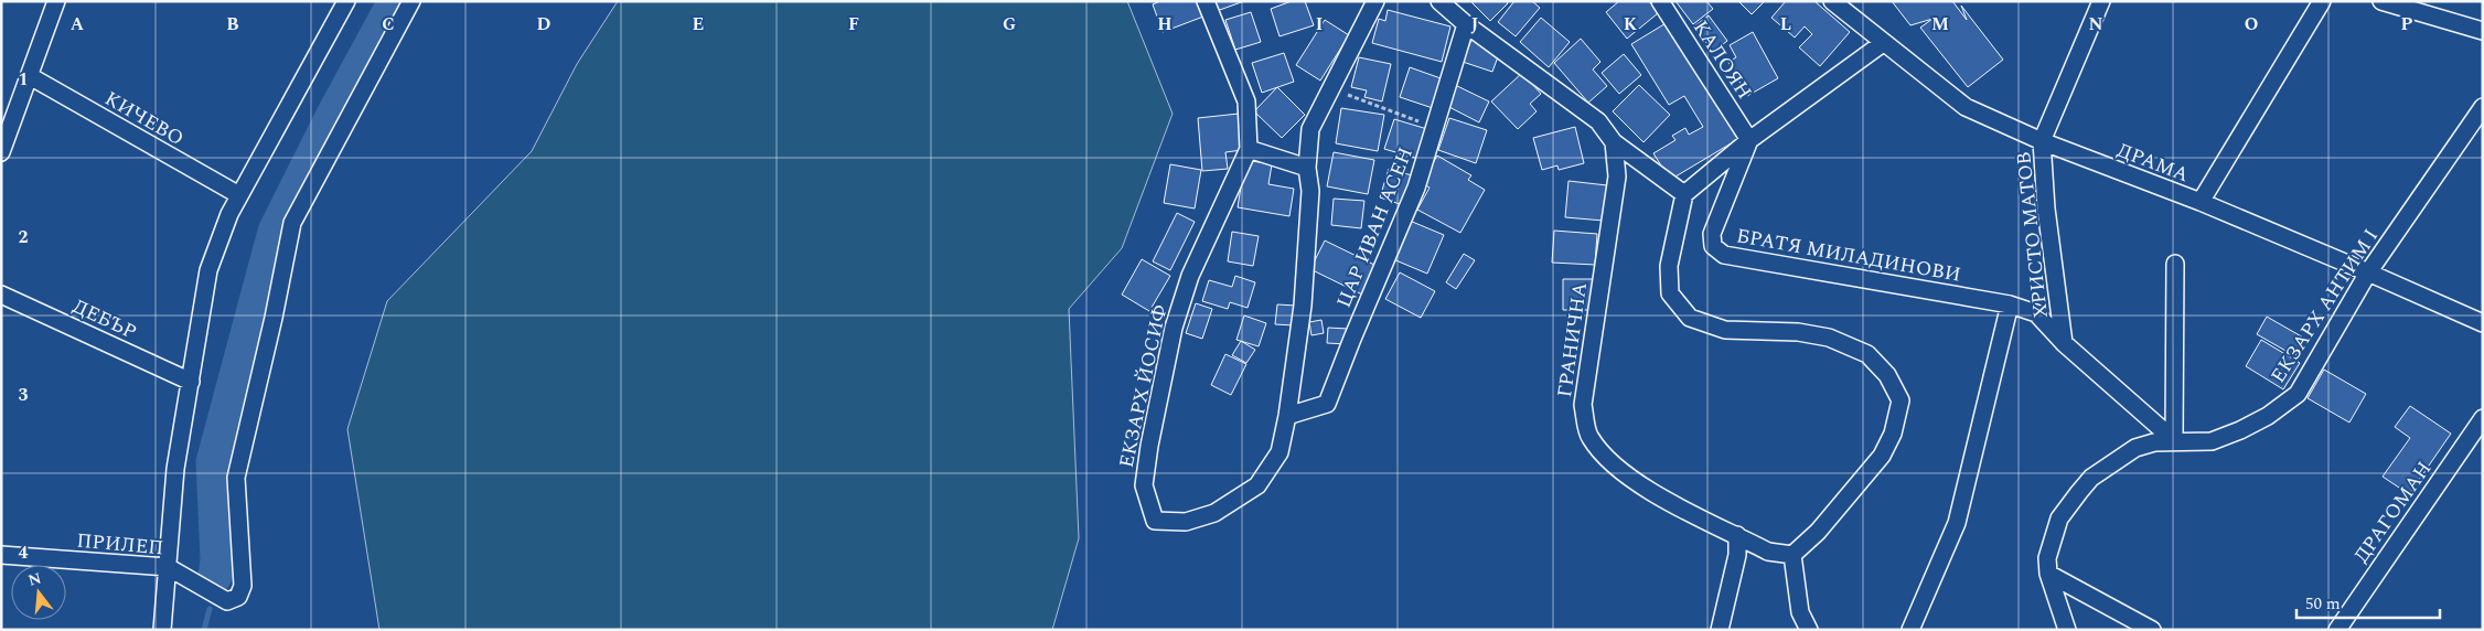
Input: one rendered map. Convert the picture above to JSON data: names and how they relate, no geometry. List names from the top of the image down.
{
  "streets": {
    "street": [
      "КАЛОЯН",
      "КИЧЕВО",
      "ДРАМА",
      "ЦАР ИВАН АСЕН",
      "ХРИСТО МАТОВ",
      "БРАТЯ МИЛАДИНОВИ",
      "ЕКЗАРХ АНТИМ I",
      "ДЕБЪР",
      "ГРАНИЧНА",
      "ЕКЗАРХ ЙОСИФ",
      "ДРАГОМАН",
      "ПРИЛЕП"
    ]
  },
  "crossings": [
    ["КАЛОЯН", "БРАТЯ МИЛАДИНОВИ"],
    ["ДРАМА", "ХРИСТО МАТОВ"],
    ["ДРАМА", "ЕКЗАРХ АНТИМ I"],
    ["ЦАР ИВАН АСЕН", "ЕКЗАРХ ЙОСИФ"],
    ["ХРИСТО МАТОВ", "БРАТЯ МИЛАДИНОВИ"],
    ["БРАТЯ МИЛАДИНОВИ", "ЕКЗАРХ АНТИМ I"]
  ],
  "scale_bar": "50 m",
  "north": "top",
  "grid": {
    "columns": [
      "A",
      "B",
      "C",
      "D",
      "E",
      "F",
      "G",
      "H",
      "I",
      "J",
      "K",
      "L",
      "M",
      "N",
      "O",
      "P"
    ],
    "rows": [
      "1",
      "2",
      "3",
      "4"
    ]
  }
}
